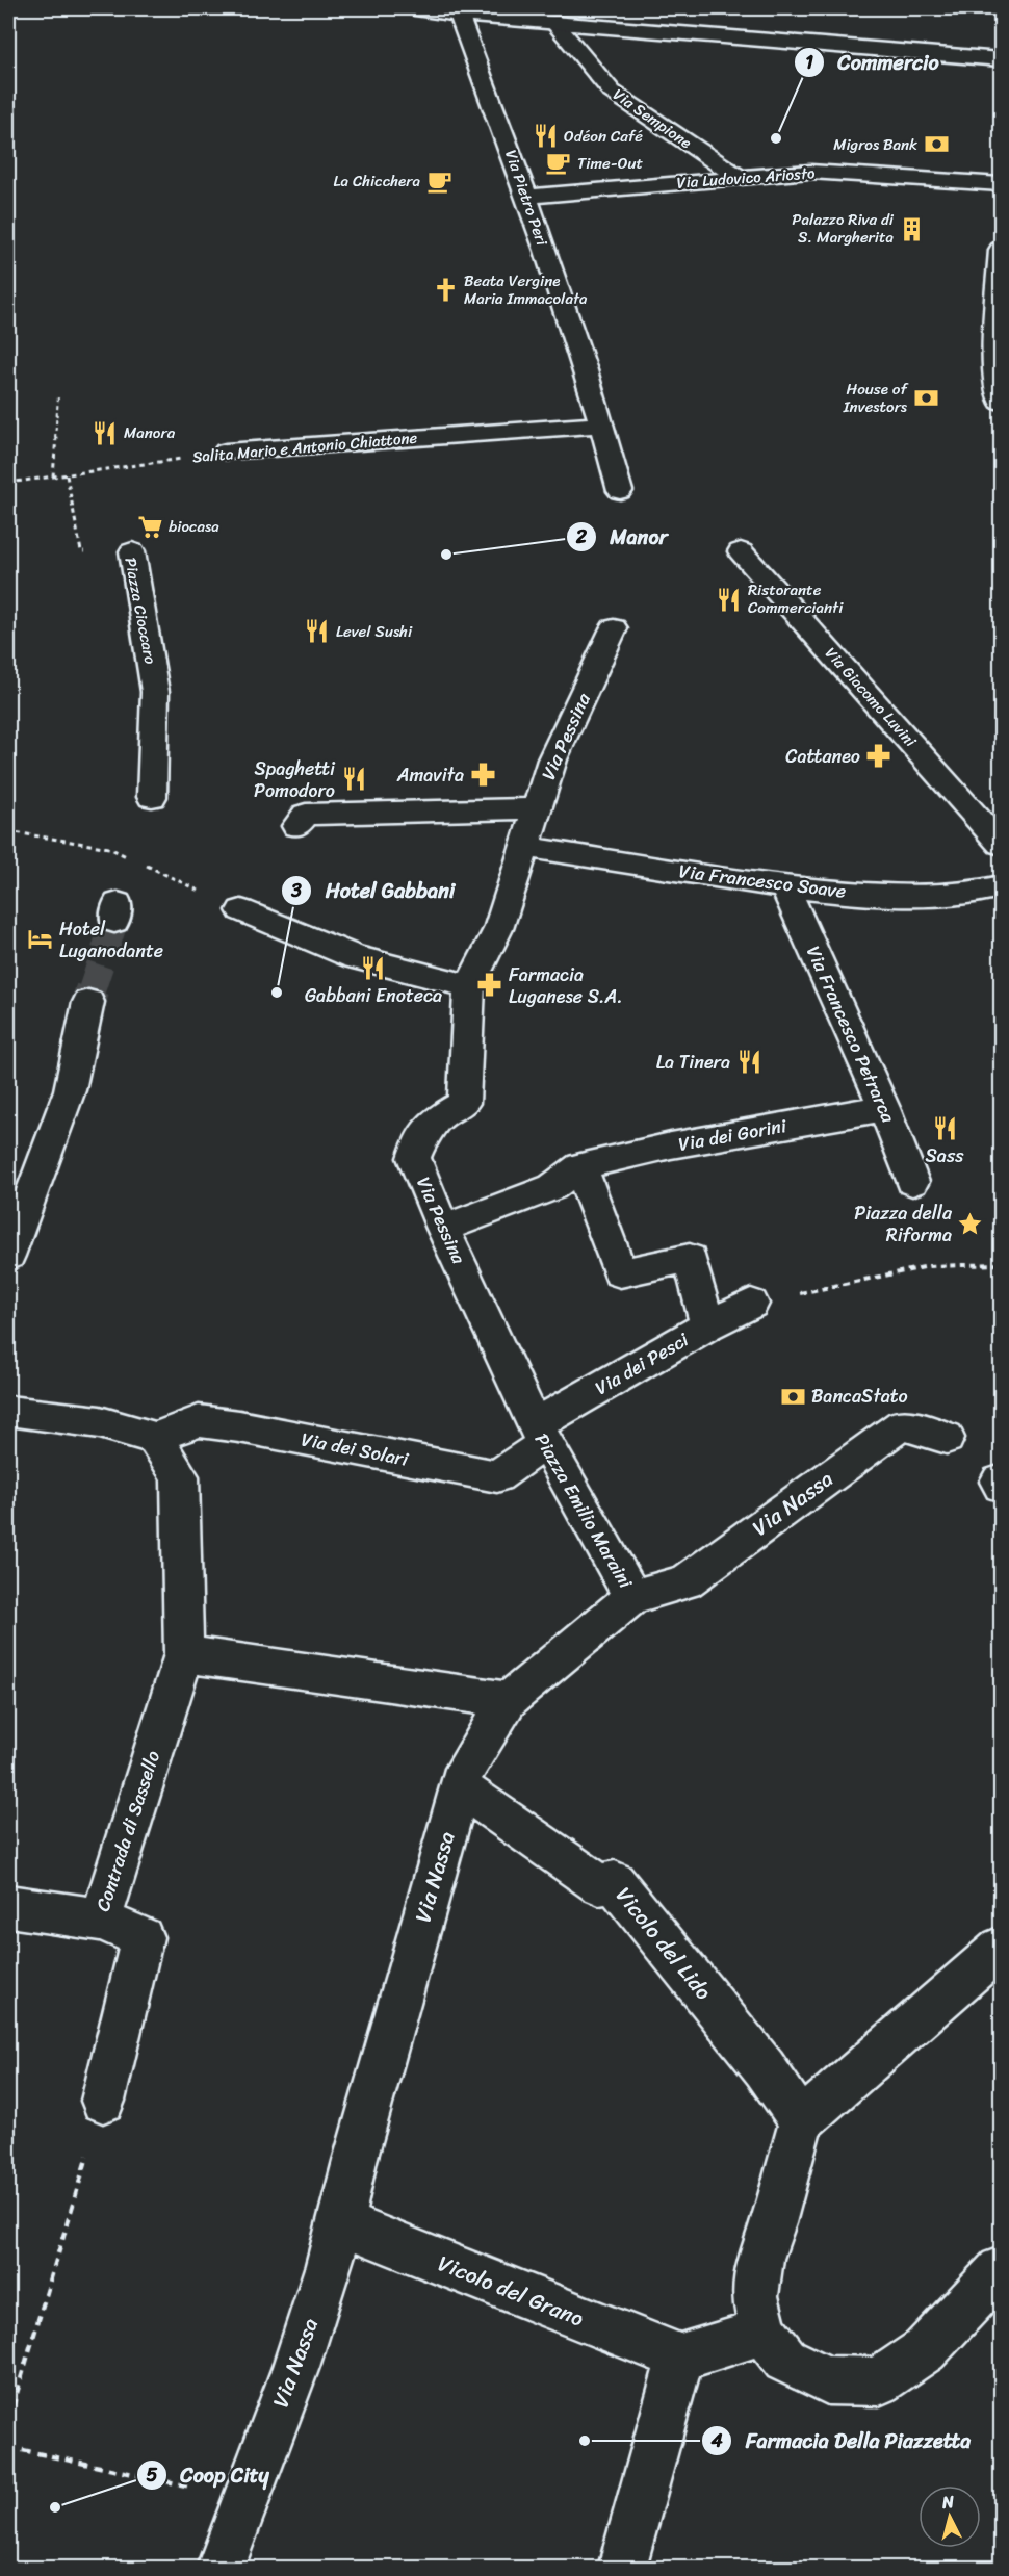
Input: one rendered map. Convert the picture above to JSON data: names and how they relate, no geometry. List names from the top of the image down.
{
  "streets": {
    "street": [
      "Via Sempione",
      "Via Ludovico Ariosto",
      "Via Pietro Peri",
      "Salita Mario e Antonio Chiattone",
      "Piazza Cioccaro",
      "Via Giacomo Luvini",
      "Via Pessina",
      "Via Francesco Soave",
      "Via Francesco Petrarca",
      "Via dei Gorini",
      "Via dei Pesci",
      "Via dei Solari",
      "Via Nassa",
      "Piazza Emilio Maraini",
      "Contrada di Sassello",
      "Vicolo del Lido",
      "Vicolo del Grano"
    ]
  },
  "crossings": [
    ["Via Sempione", "Via Ludovico Ariosto"],
    ["Via Ludovico Ariosto", "Via Pietro Peri"],
    ["Via Pietro Peri", "Salita Mario e Antonio Chiattone"],
    ["Salita Mario e Antonio Chiattone", "Piazza Cioccaro"],
    ["Via Pessina", "Via Francesco Soave"],
    ["Via Pessina", "Via dei Gorini"],
    ["Via Pessina", "Via dei Pesci"],
    ["Via Pessina", "Via dei Solari"],
    ["Via Pessina", "Piazza Emilio Maraini"],
    ["Via Francesco Soave", "Via Francesco Petrarca"],
    ["Via Francesco Petrarca", "Via dei Gorini"],
    ["Via dei Pesci", "Via dei Solari"],
    ["Via dei Pesci", "Piazza Emilio Maraini"],
    ["Via dei Solari", "Piazza Emilio Maraini"],
    ["Via dei Solari", "Contrada di Sassello"],
    ["Via Nassa", "Piazza Emilio Maraini"],
    ["Via Nassa", "Vicolo del Lido"],
    ["Via Nassa", "Vicolo del Grano"]
  ],
  "places": {
    "restaurant": [
      "Odéon Café",
      "Manora",
      "Ristorante Commercianti",
      "Level Sushi",
      "Spaghetti Pomodoro",
      "Gabbani Enoteca",
      "La Tinera",
      "Sass"
    ],
    "other": [
      "Commercio",
      "Manor",
      "Hotel Gabbani",
      "Farmacia Della Piazzetta",
      "Coop City"
    ],
    "bank": ["Migros Bank", "House of Investors", "BancaStato"],
    "cafe": ["Time-Out", "La Chicchera"],
    "building": ["Palazzo Riva di S. Margherita"],
    "church": ["Beata Vergine Maria Immacolata"],
    "supermarket": ["biocasa"],
    "pharmacy": ["Cattaneo", "Amavita", "Farmacia Luganese S.A."],
    "hotel": ["Hotel Luganodante"],
    "place": ["Piazza della Riforma"]
  },
  "north": "top"
}
